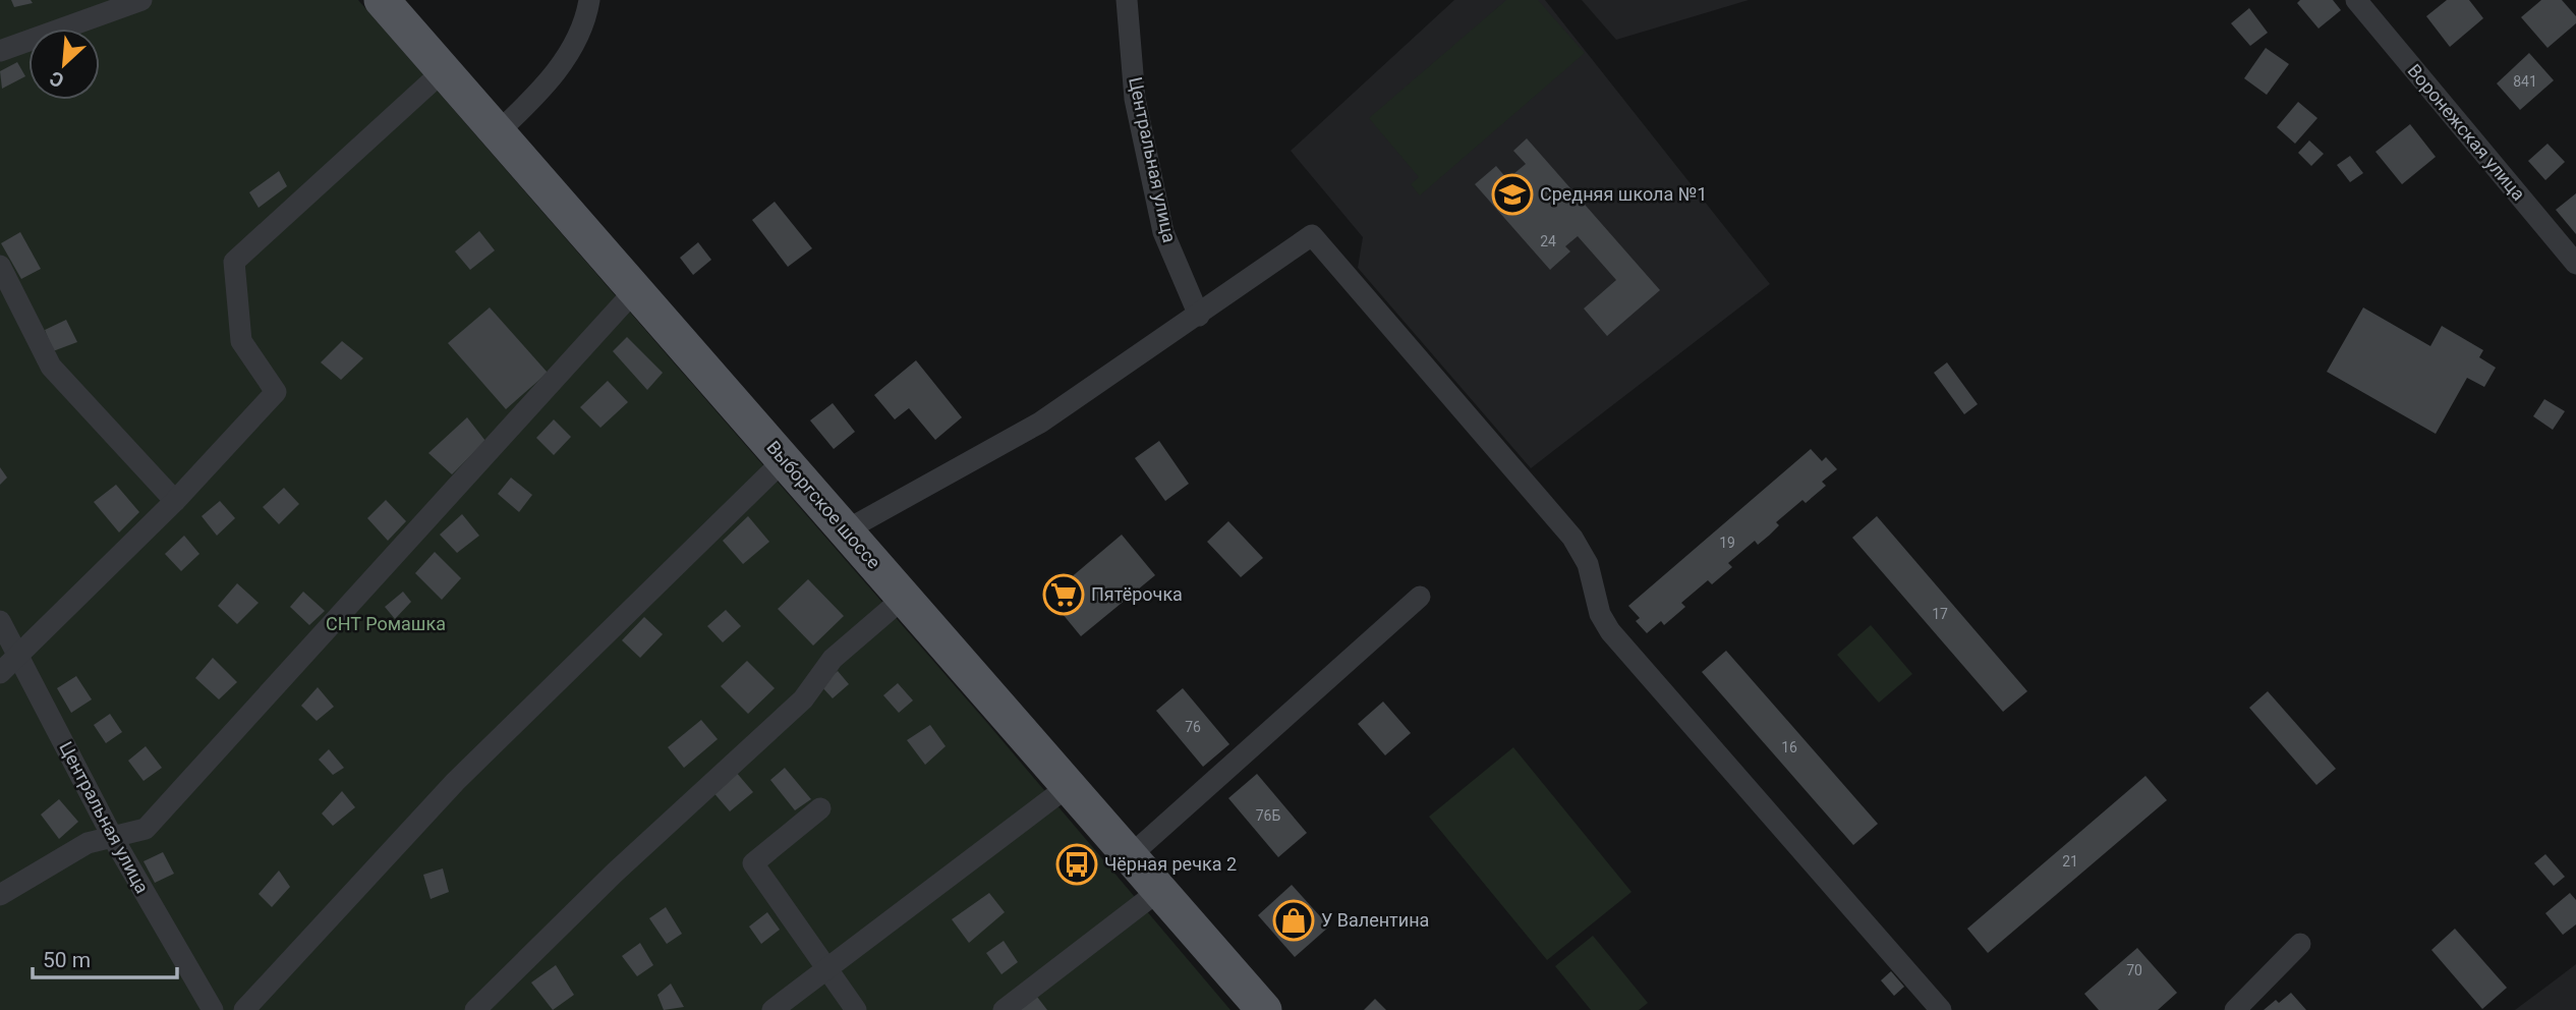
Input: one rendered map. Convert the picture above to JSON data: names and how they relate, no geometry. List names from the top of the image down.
{
  "streets": {
    "main road": ["Выборгское шоссе"],
    "street": ["Воронежская улица", "Центральная улица"]
  },
  "parks": ["СНТ Ромашка"],
  "places": {
    "school or university": ["Средняя школа №1"],
    "supermarket": ["Пятёрочка"],
    "bus stop": ["Чёрная речка 2"],
    "shop": ["У Валентина"]
  },
  "house_numbers": [
    "841",
    "24",
    "19",
    "17",
    "76",
    "16",
    "76Б",
    "21",
    "70"
  ],
  "scale_bar": "50 m",
  "north": "bottom left"
}
